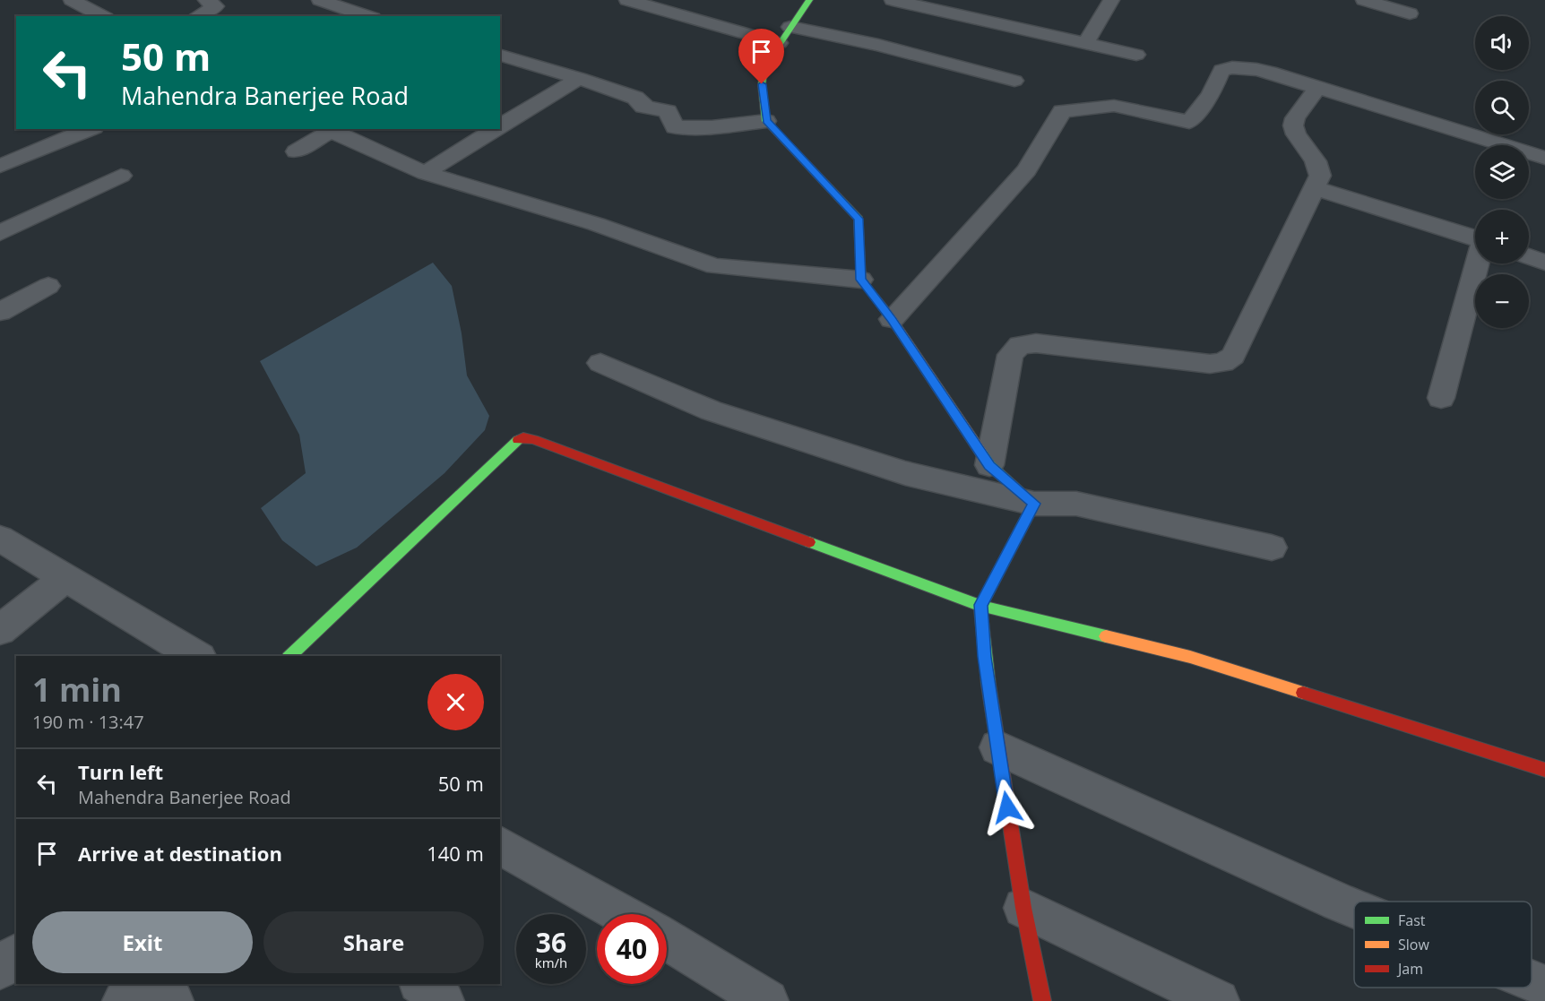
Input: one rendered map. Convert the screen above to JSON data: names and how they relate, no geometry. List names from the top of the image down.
{
  "legend": ["Fast", "Slow", "Jam"],
  "page": {
    "map_buttons": ["+", "−"],
    "turn": ["50 m", "Mahendra Banerjee Road"],
    "heading": ["1 min", "190 m · 13:47"],
    "list": [
      {
        "name": "Turn left",
        "note": "Mahendra Banerjee Road",
        "value": "50 m"
      },
      {
        "name": "Arrive at destination",
        "value": "140 m"
      }
    ],
    "buttons": ["Exit", "Share"],
    "speed": "36 km/h",
    "limit": "40"
  }
}
